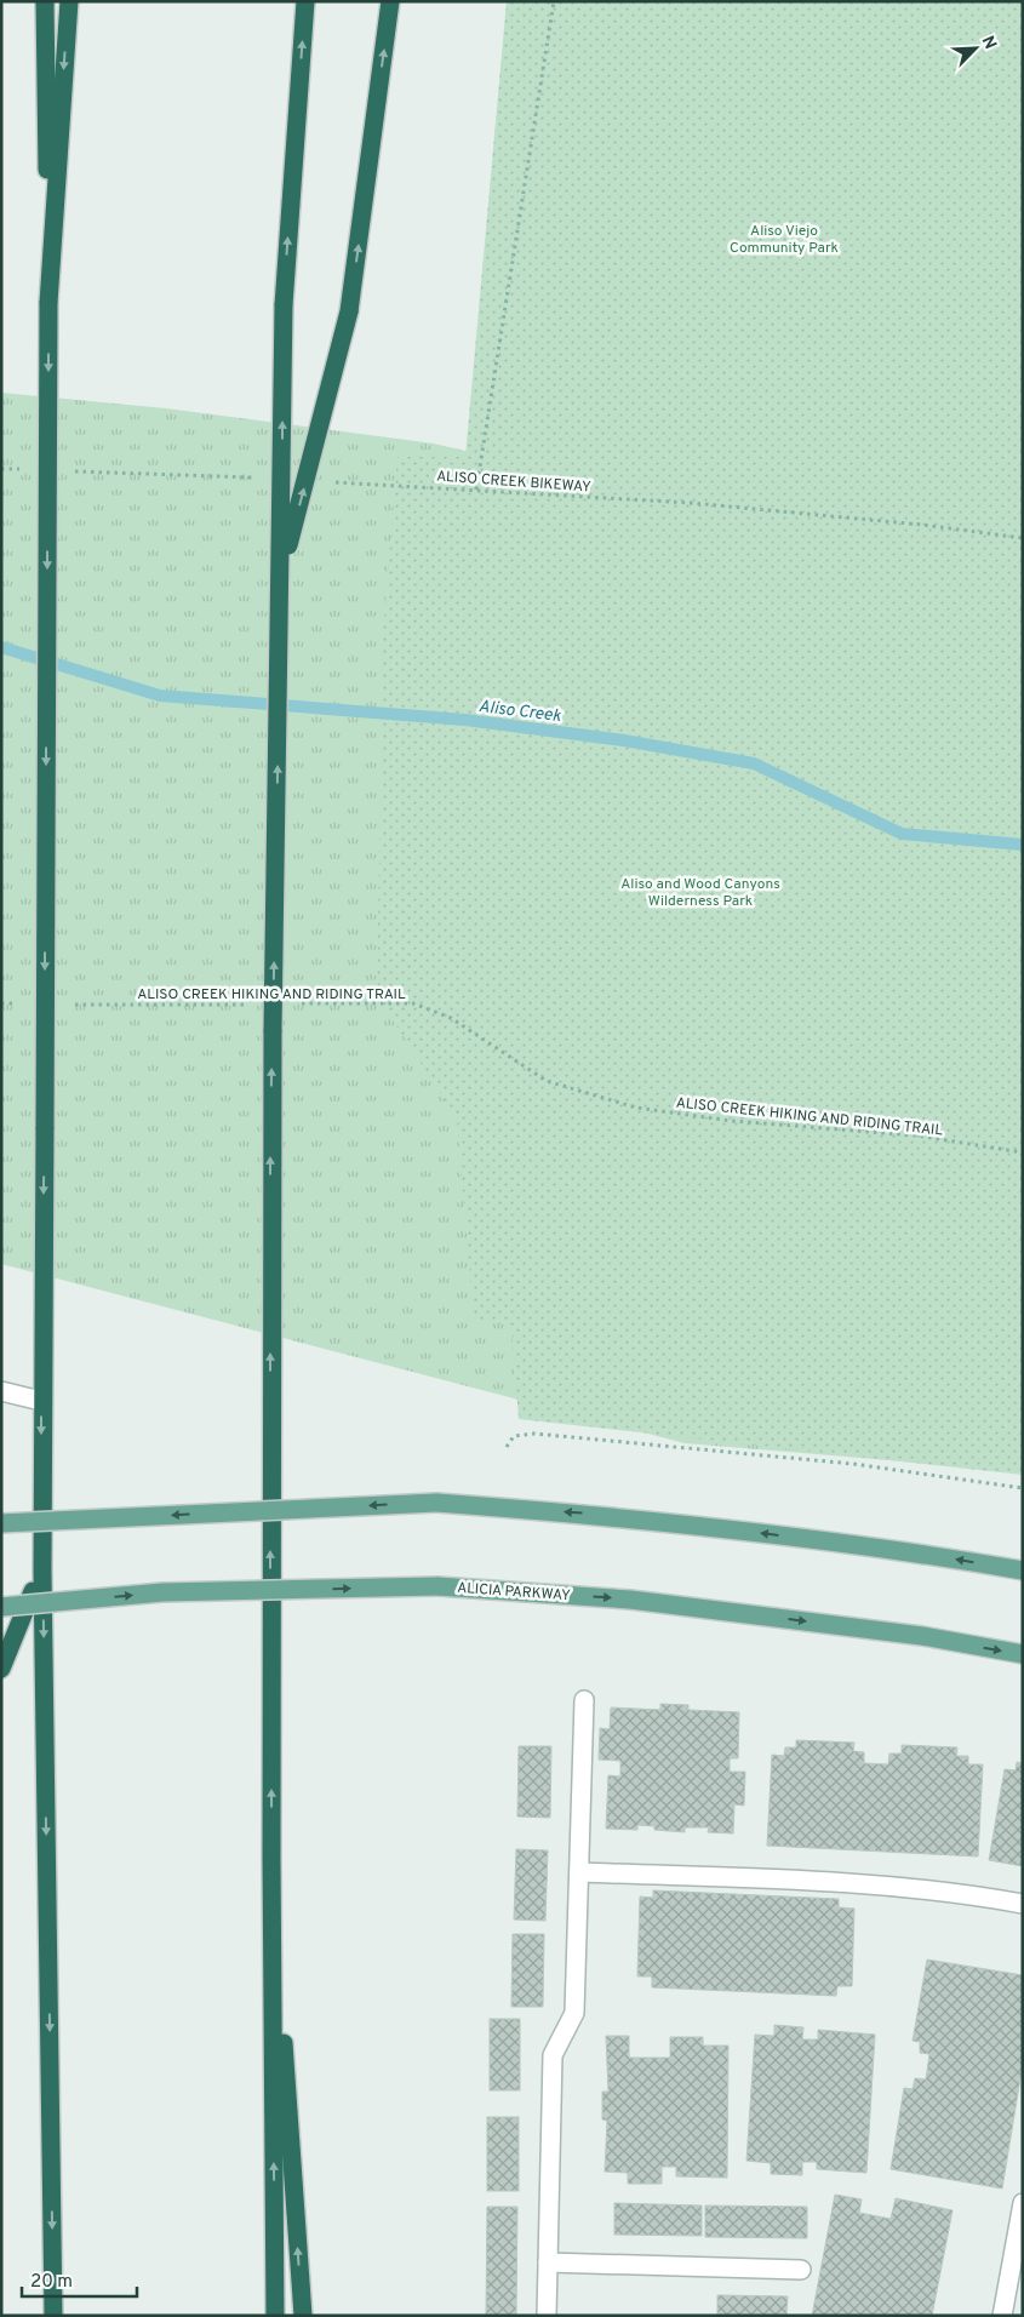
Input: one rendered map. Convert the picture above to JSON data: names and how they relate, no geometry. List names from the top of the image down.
{
  "streets": {
    "main road": ["ALICIA PARKWAY"],
    "path": ["ALISO CREEK BIKEWAY", "ALISO CREEK HIKING AND RIDING TRAIL"]
  },
  "water": ["Aliso Creek"],
  "parks": ["Aliso Viejo Community Park", "Aliso and Wood Canyons Wilderness Park"],
  "scale_bar": "20 m",
  "north": "top right"
}
